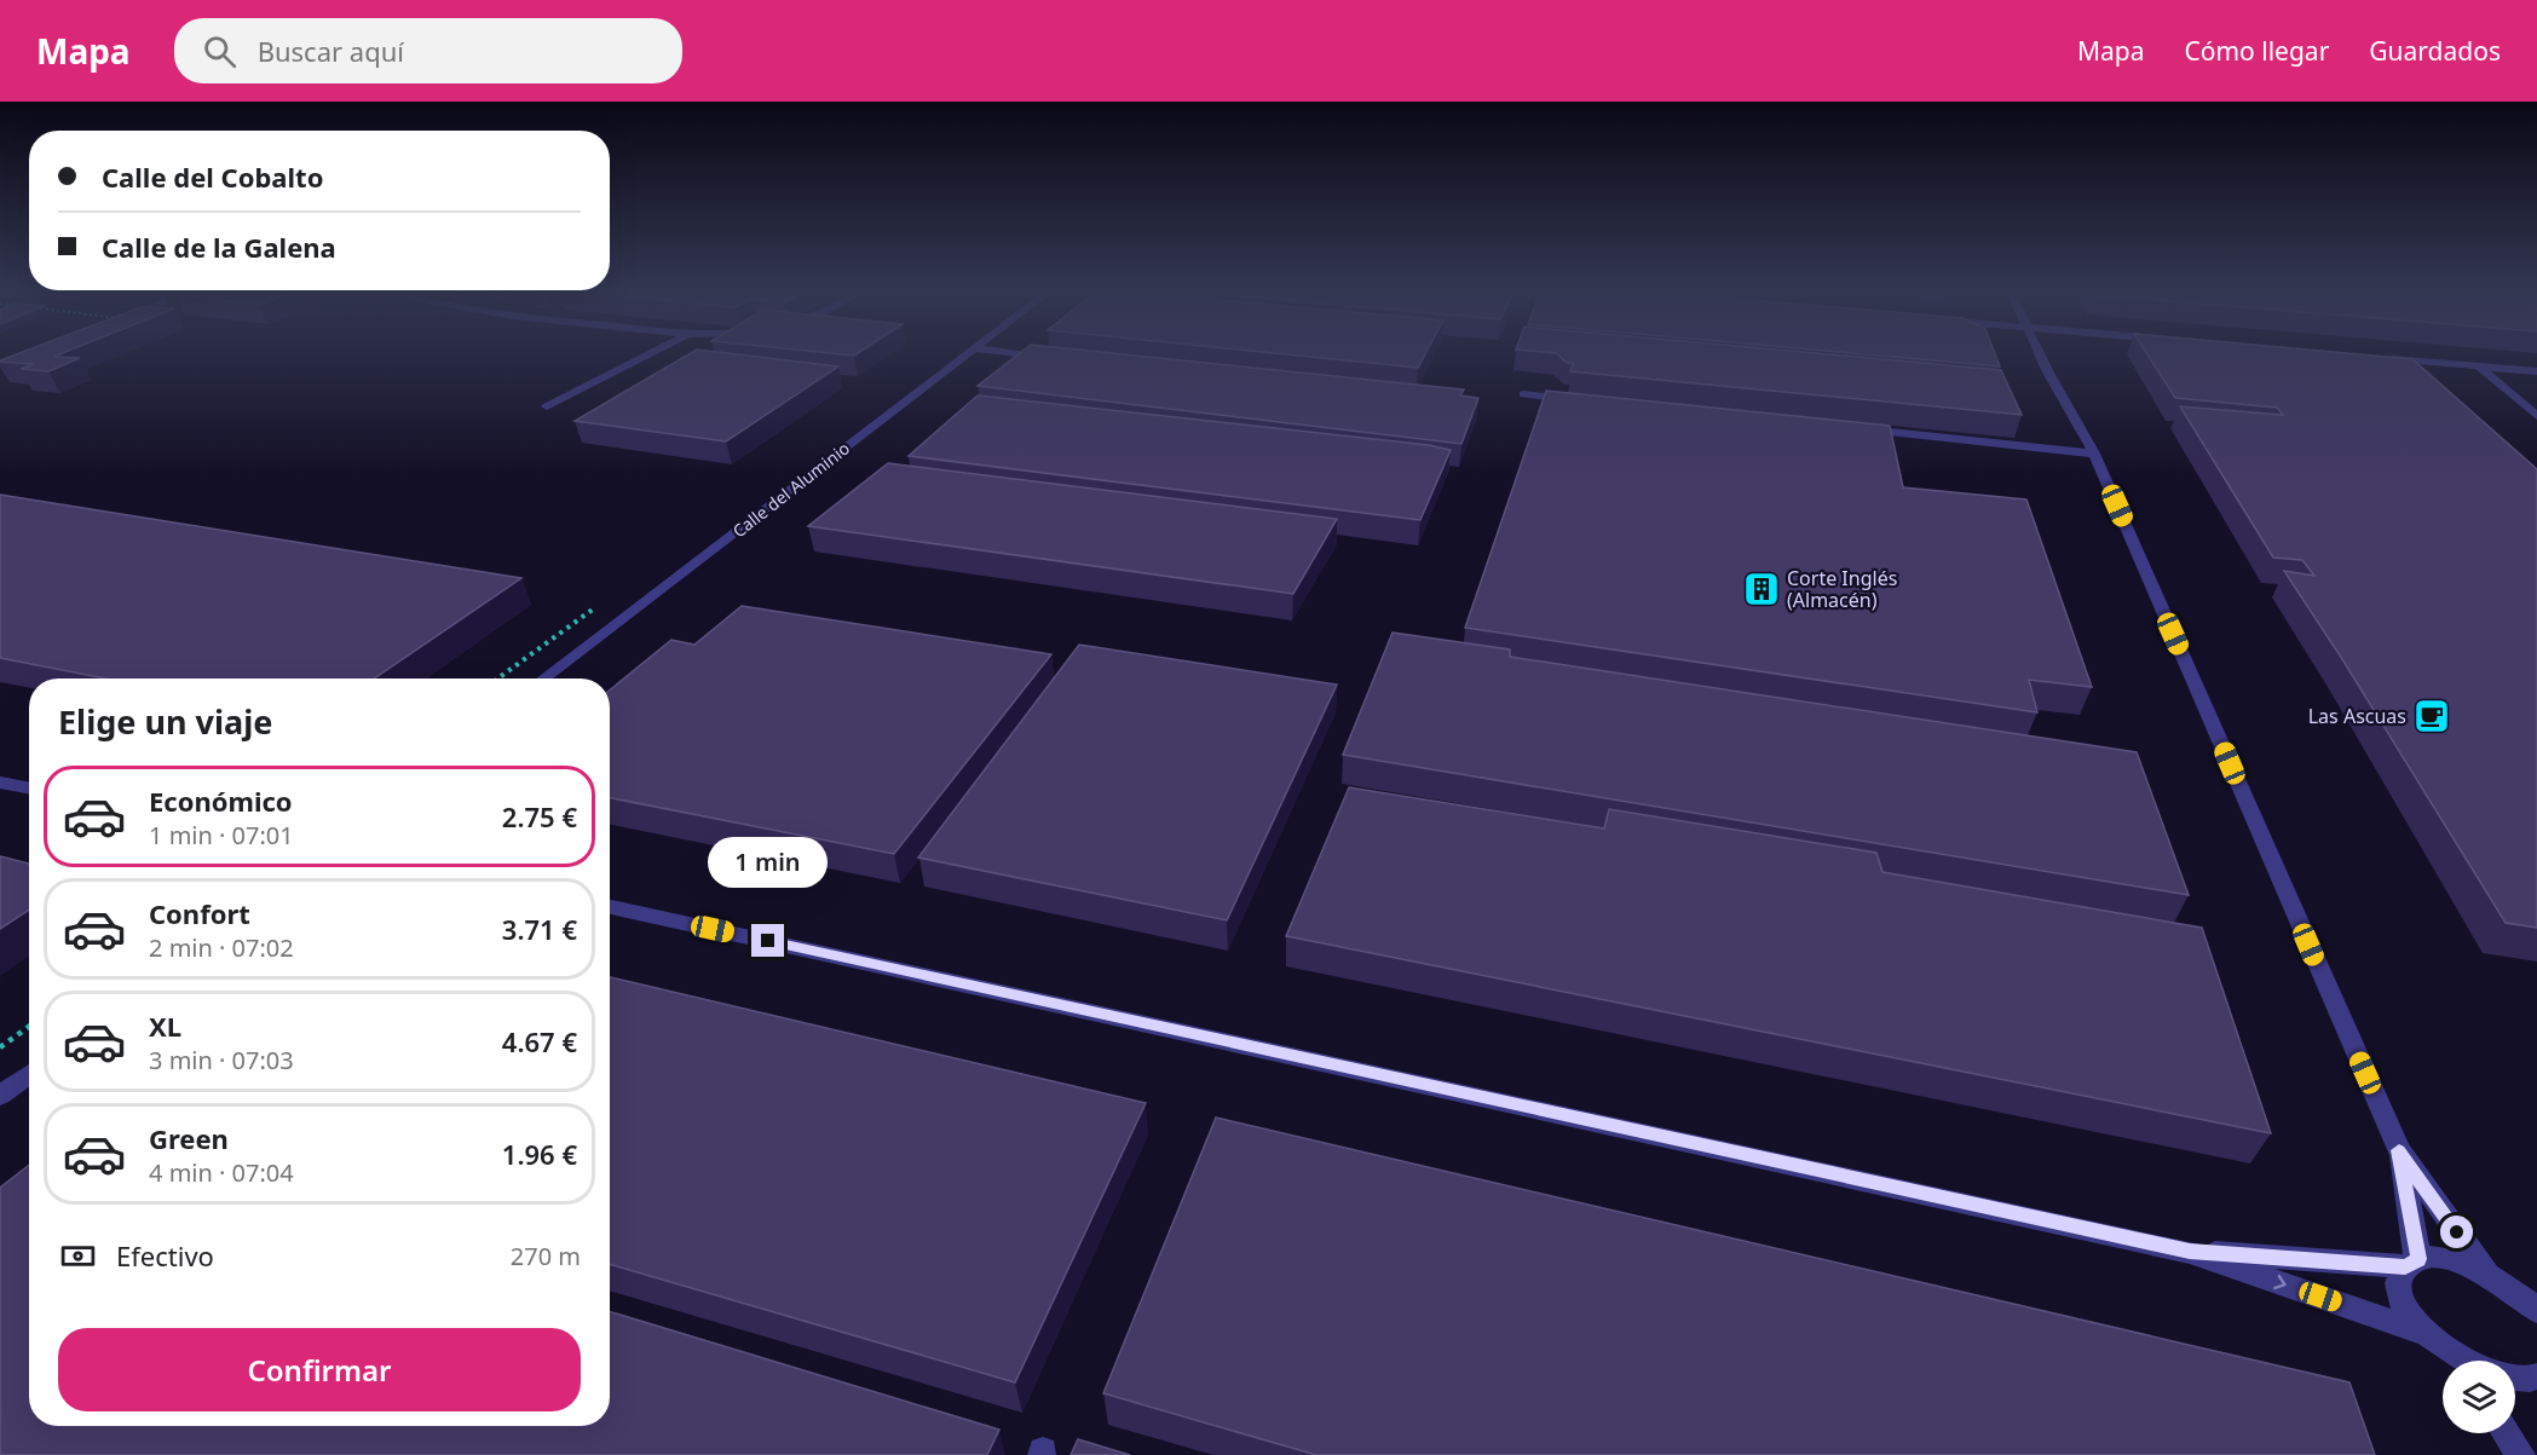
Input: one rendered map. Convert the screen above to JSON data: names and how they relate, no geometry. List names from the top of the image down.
{
  "streets": {
    "street": ["Calle del Aluminio"]
  },
  "places": {
    "building": ["Corte Inglés (Almacén)"],
    "cafe": ["Las Ascuas"]
  },
  "page": {
    "header": "Mapa",
    "search": "Buscar aquí",
    "nav": ["Mapa", "Cómo llegar", "Guardados"],
    "banner": ["Calle del Cobalto", "Calle de la Galena"],
    "heading": "Elige un viaje",
    "list": [
      {
        "name": "Económico",
        "note": "1 min · 07:01",
        "value": "2.75 €"
      },
      {
        "name": "Confort",
        "note": "2 min · 07:02",
        "value": "3.71 €"
      },
      {
        "name": "XL",
        "note": "3 min · 07:03",
        "value": "4.67 €"
      },
      {
        "name": "Green",
        "note": "4 min · 07:04",
        "value": "1.96 €"
      }
    ],
    "bubble": "1 min",
    "pay": ["Efectivo", "270 m"],
    "buttons": "Confirmar"
  }
}
